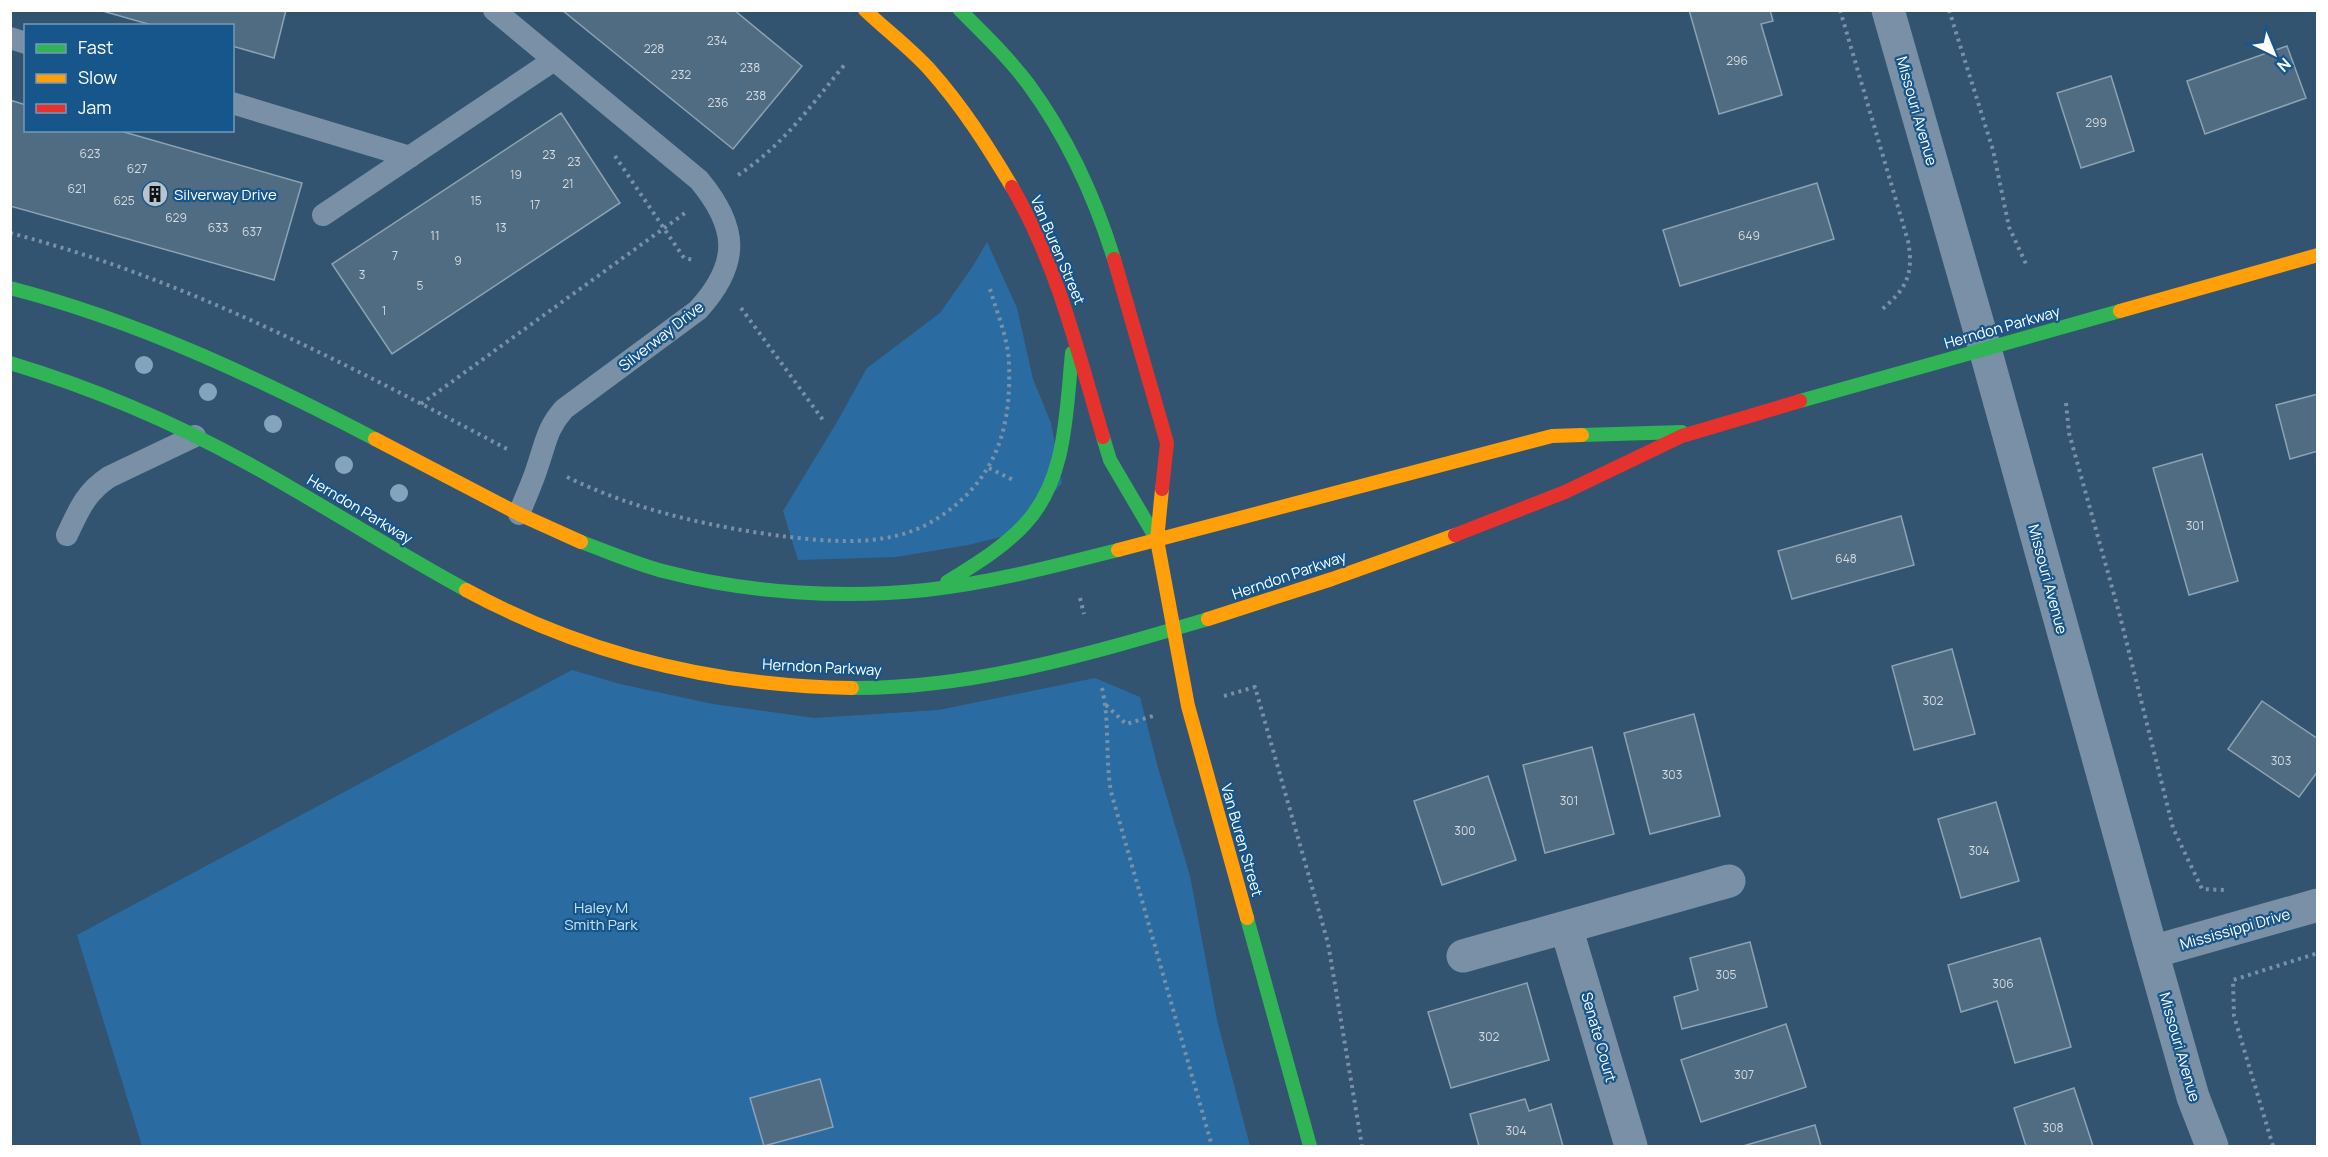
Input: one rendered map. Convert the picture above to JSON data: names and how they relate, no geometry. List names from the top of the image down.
{
  "streets": {
    "main road": ["Van Buren Street", "Herndon Parkway"],
    "street": ["Missouri Avenue", "Mississippi Drive", "Senate Court"],
    "lane": ["Silverway Drive"]
  },
  "crossings": [
    ["Missouri Avenue", "Herndon Parkway"],
    ["Missouri Avenue", "Mississippi Drive"],
    ["Van Buren Street", "Herndon Parkway"],
    ["Herndon Parkway", "Silverway Drive"]
  ],
  "parks": ["Haley M Smith Park"],
  "places": {
    "building": ["Silverway Drive"]
  },
  "house_numbers": [
    "234",
    "228",
    "296",
    "238",
    "232",
    "238",
    "236",
    "299",
    "623",
    "23",
    "23",
    "627",
    "19",
    "21",
    "621",
    "625",
    "15",
    "17",
    "629",
    "633",
    "13",
    "637",
    "11",
    "649",
    "7",
    "9",
    "3",
    "5",
    "1",
    "301",
    "648",
    "302",
    "303",
    "303",
    "301",
    "300",
    "304",
    "305",
    "306",
    "302",
    "307",
    "308",
    "304"
  ],
  "legend": ["Fast", "Slow", "Jam"],
  "north": "bottom right"
}
